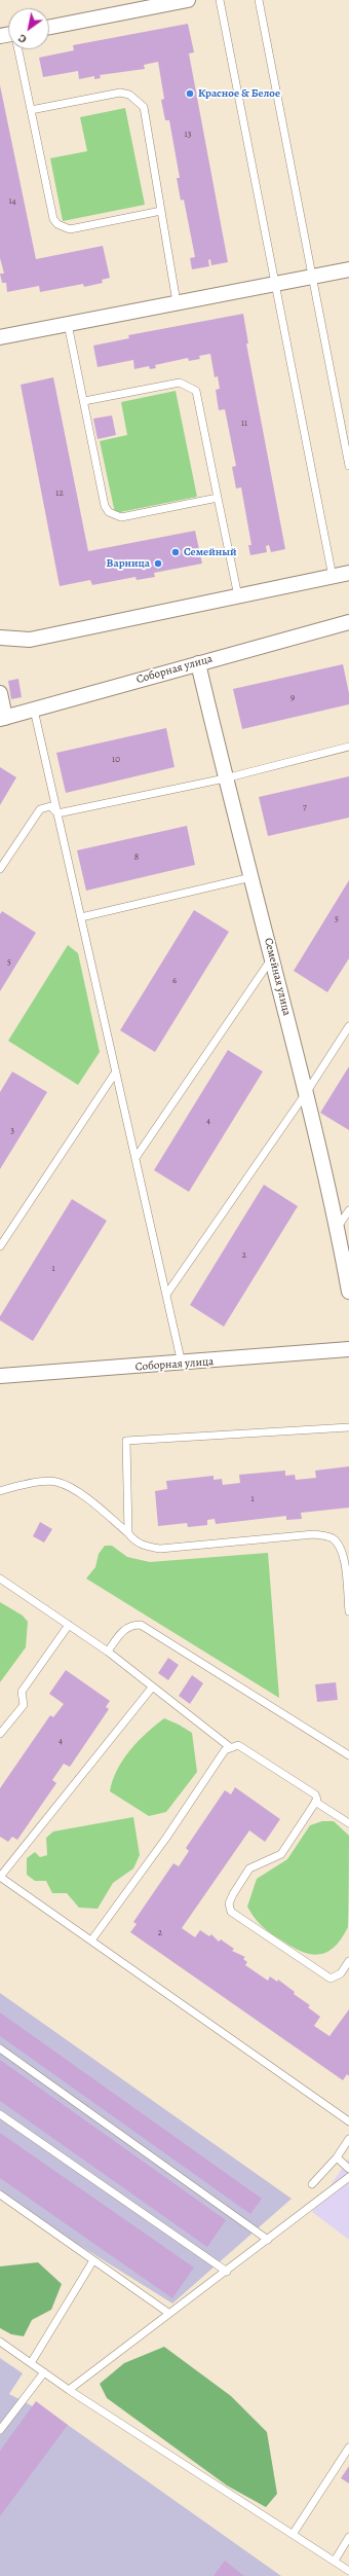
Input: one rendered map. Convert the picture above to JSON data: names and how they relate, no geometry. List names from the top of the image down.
{
  "streets": {
    "street": ["Соборная улица", "Семейная улица"]
  },
  "crossings": [
    ["Соборная улица", "Семейная улица"]
  ],
  "places": ["Красное & Белое", "Семейный", "Варница"],
  "house_numbers": [
    "13",
    "14",
    "11",
    "12",
    "9",
    "10",
    "7",
    "8",
    "5",
    "5",
    "6",
    "4",
    "3",
    "2",
    "1",
    "1",
    "4",
    "2"
  ],
  "north": "bottom left"
}
